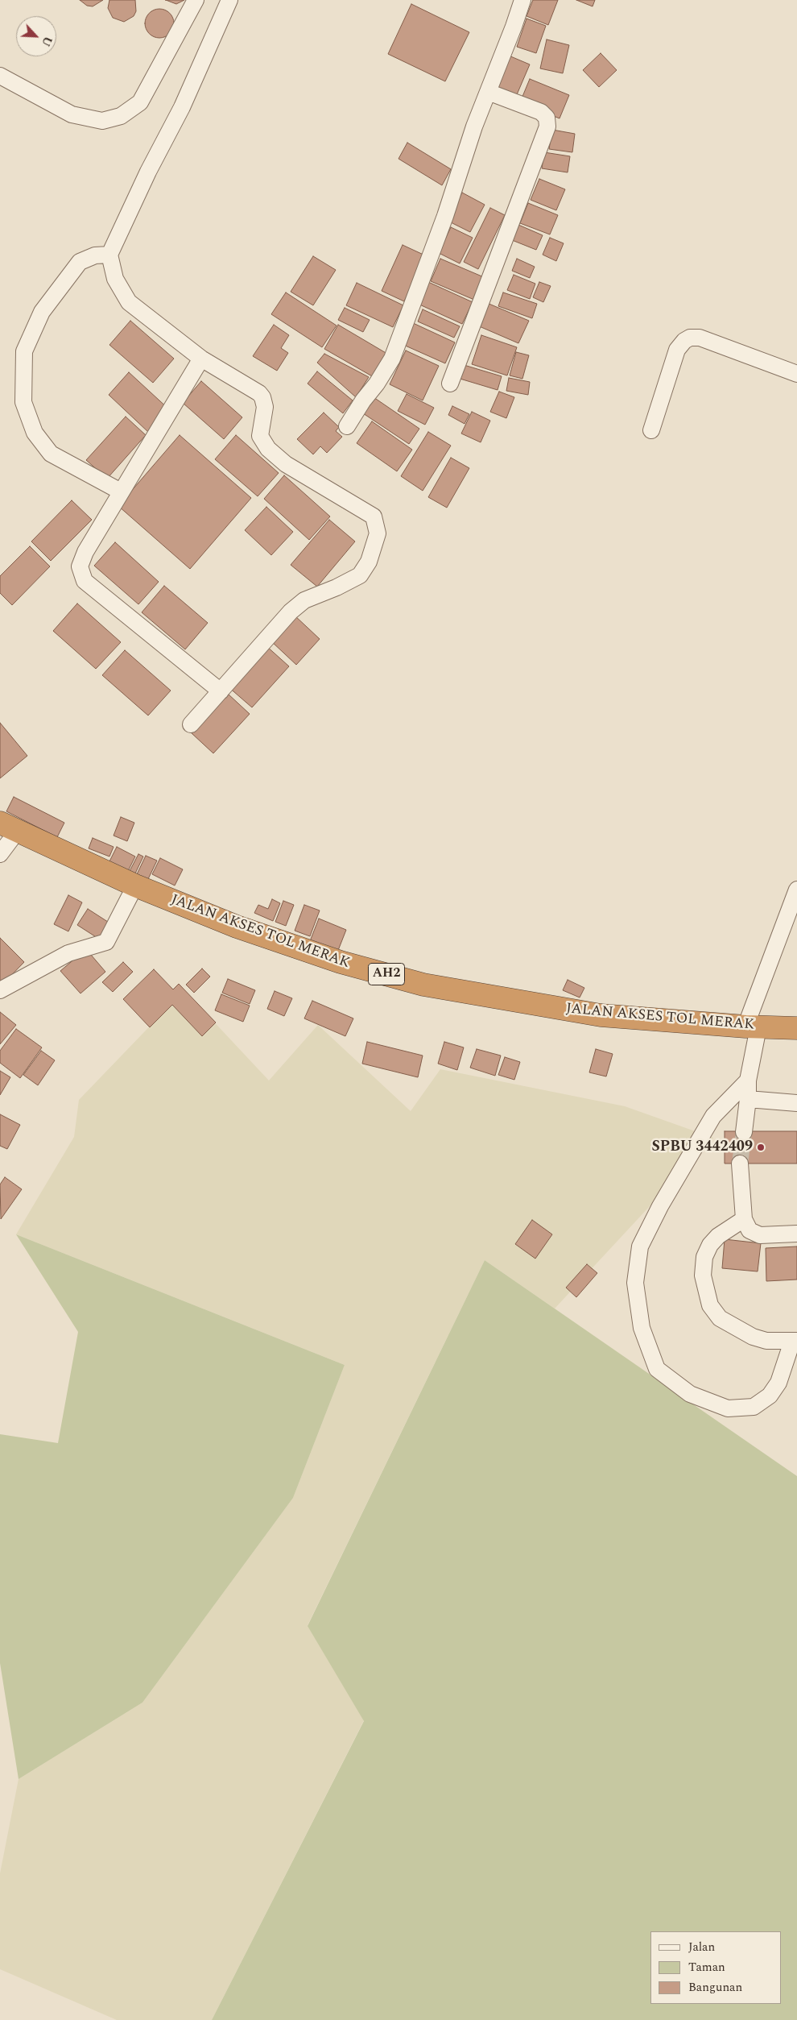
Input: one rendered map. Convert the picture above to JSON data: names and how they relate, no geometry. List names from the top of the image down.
{
  "streets": {
    "highway": ["JALAN AKSES TOL MERAK", "AH2"]
  },
  "places": ["SPBU 3442409"],
  "legend": ["Jalan", "Taman", "Bangunan"],
  "north": "bottom right"
}
